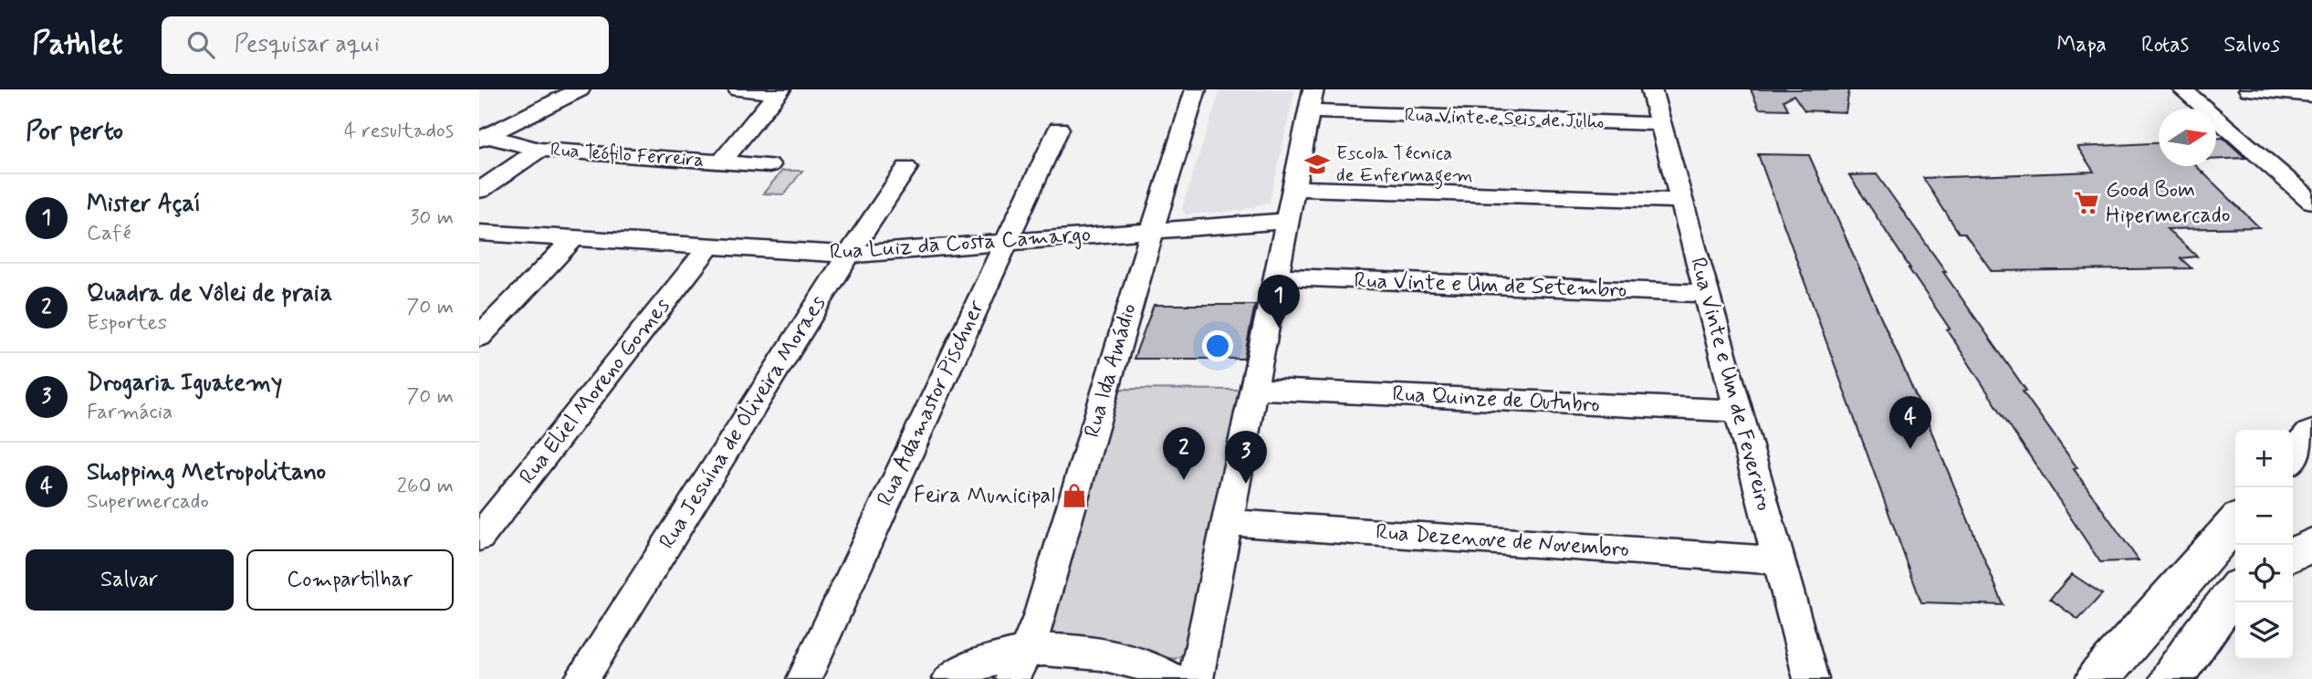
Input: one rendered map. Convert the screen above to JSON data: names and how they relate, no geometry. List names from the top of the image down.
{
  "streets": {
    "street": [
      "Rua Vinte e Seis de Julho",
      "Rua Teófilo Ferreira",
      "Rua Luiz da Costa Camargo",
      "Rua Vinte e Um de Setembro",
      "Rua Ida Amádio",
      "Rua Vinte e Um de Fevereiro",
      "Rua Eliel Moreno Gomes",
      "Rua Quinze de Outubro",
      "Rua Adamastor Pischner",
      "Rua Jesuína de Oliveira Moraes",
      "Rua Dezenove de Novembro"
    ]
  },
  "crossings": [
    ["Rua Vinte e Seis de Julho", "Rua Vinte e Um de Fevereiro"],
    ["Rua Luiz da Costa Camargo", "Rua Ida Amádio"],
    ["Rua Luiz da Costa Camargo", "Rua Eliel Moreno Gomes"],
    ["Rua Luiz da Costa Camargo", "Rua Adamastor Pischner"],
    ["Rua Luiz da Costa Camargo", "Rua Jesuína de Oliveira Moraes"],
    ["Rua Vinte e Um de Setembro", "Rua Vinte e Um de Fevereiro"],
    ["Rua Vinte e Um de Fevereiro", "Rua Quinze de Outubro"],
    ["Rua Vinte e Um de Fevereiro", "Rua Dezenove de Novembro"]
  ],
  "places": {
    "school or university": ["Escola Técnica de Enfermagem"],
    "supermarket": ["Good Bom Hipermercado"],
    "shop": ["Feira Municipal"]
  },
  "north": "right",
  "page": {
    "header": "Pathlet",
    "search": "Pesquisar aqui",
    "nav": ["Mapa", "Rotas", "Salvos"],
    "heading": ["Por perto", "4 resultados"],
    "list": [
      {
        "mark": "1",
        "name": "Mister Açaí",
        "note": "Café",
        "value": "30 m"
      },
      {
        "mark": "2",
        "name": "Quadra de Vôlei de praia",
        "note": "Esportes",
        "value": "70 m"
      },
      {
        "mark": "3",
        "name": "Drogaria Iguatemy",
        "note": "Farmácia",
        "value": "70 m"
      },
      {
        "mark": "4",
        "name": "Shopping Metropolitano",
        "note": "Supermercado",
        "value": "260 m"
      }
    ],
    "pins": [
      "1",
      "4",
      "2",
      "3"
    ],
    "map_buttons": ["+", "−"],
    "buttons": ["Salvar", "Compartilhar"]
  }
}
